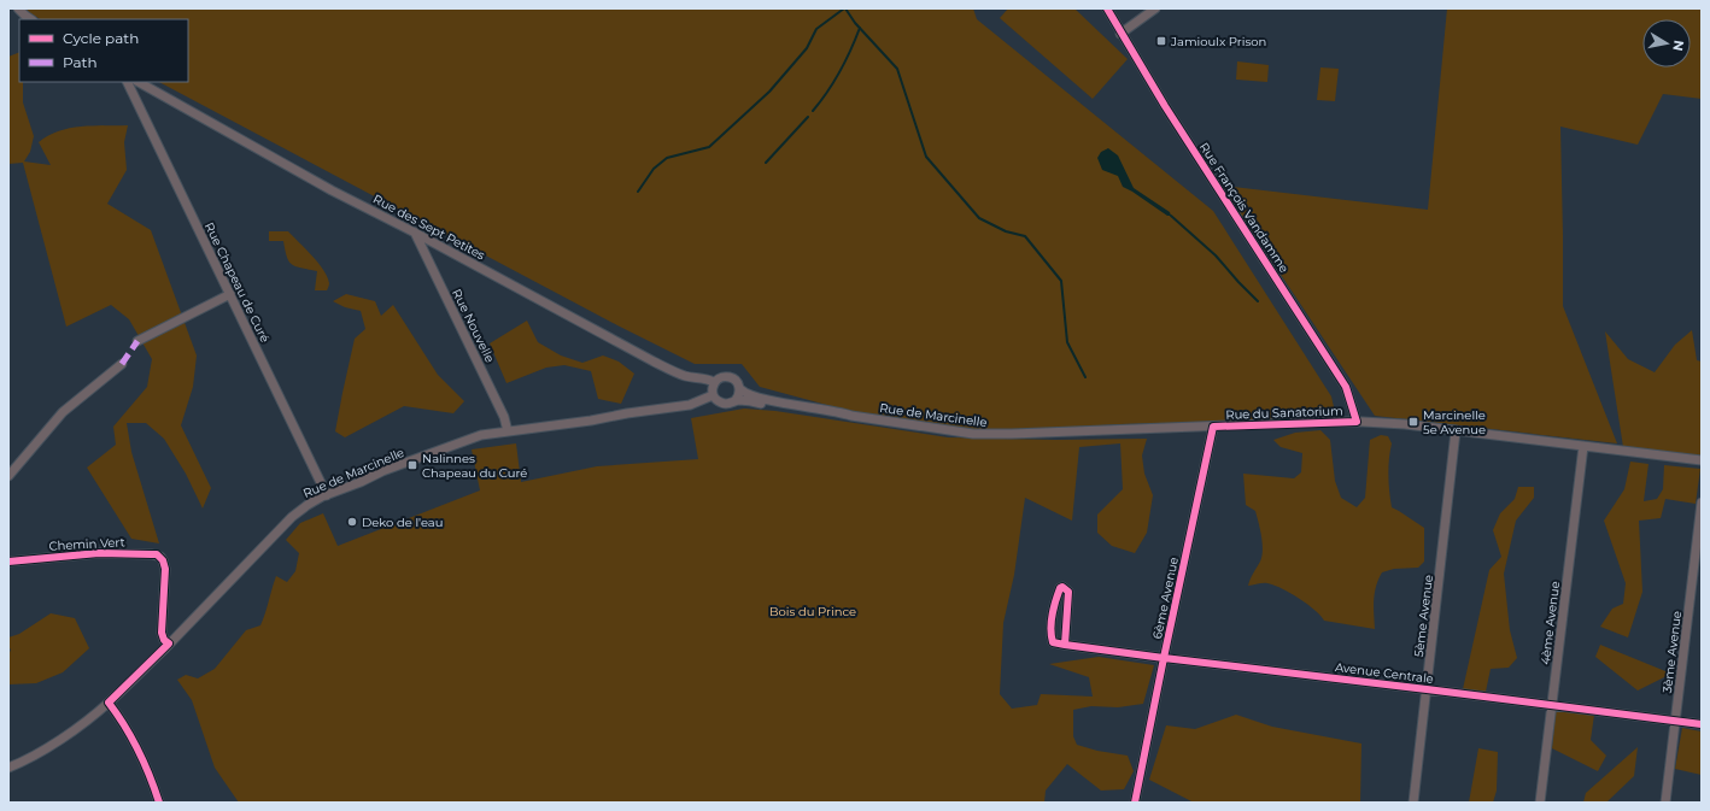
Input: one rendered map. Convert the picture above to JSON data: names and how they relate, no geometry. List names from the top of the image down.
{
  "streets": {
    "street": [
      "Rue François Vandamme",
      "Rue des Sept Petites",
      "Rue Chapeau de Curé",
      "Rue Nouvelle",
      "Rue du Sanatorium",
      "Rue de Marcinelle",
      "Chemin Vert",
      "6ème Avenue",
      "5ème Avenue",
      "4ème Avenue",
      "3ème Avenue",
      "Avenue Centrale"
    ]
  },
  "crossings": [
    ["Rue François Vandamme", "Rue du Sanatorium"],
    ["Rue des Sept Petites", "Rue Nouvelle"],
    ["Rue des Sept Petites", "Rue de Marcinelle"],
    ["Rue Chapeau de Curé", "Rue de Marcinelle"],
    ["Rue Nouvelle", "Rue de Marcinelle"],
    ["Rue du Sanatorium", "Rue de Marcinelle"],
    ["Rue du Sanatorium", "6ème Avenue"],
    ["Rue du Sanatorium", "5ème Avenue"],
    ["Rue du Sanatorium", "4ème Avenue"],
    ["Rue de Marcinelle", "Chemin Vert"],
    ["6ème Avenue", "Avenue Centrale"],
    ["5ème Avenue", "Avenue Centrale"],
    ["4ème Avenue", "Avenue Centrale"],
    ["3ème Avenue", "Avenue Centrale"]
  ],
  "parks": ["Bois du Prince"],
  "places": {
    "transit": ["Jamioulx Prison", "Marcinelle 5e Avenue", "Nalinnes Chapeau du Curé"],
    "other": ["Deko de l'eau"]
  },
  "legend": ["Cycle path", "Path"],
  "north": "right"
}
